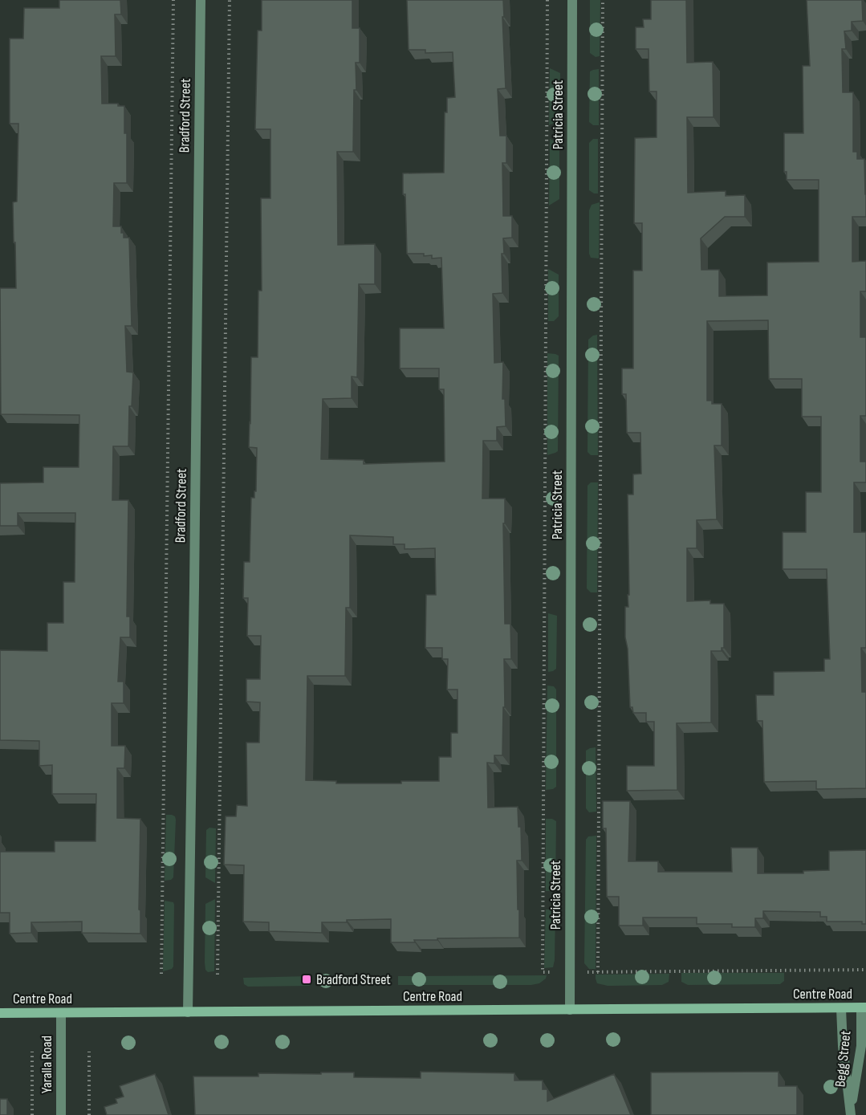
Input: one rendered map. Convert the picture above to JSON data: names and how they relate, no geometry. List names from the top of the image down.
{
  "streets": {
    "main road": ["Centre Road"],
    "street": [
      "Patricia Street",
      "Bradford Street",
      "Begg Street",
      "Yaralla Road"
    ]
  },
  "crossings": [
    ["Patricia Street", "Centre Road"],
    ["Bradford Street", "Centre Road"],
    ["Centre Road", "Begg Street"],
    ["Centre Road", "Yaralla Road"]
  ],
  "places": {
    "transit": ["Bradford Street"]
  }
}
